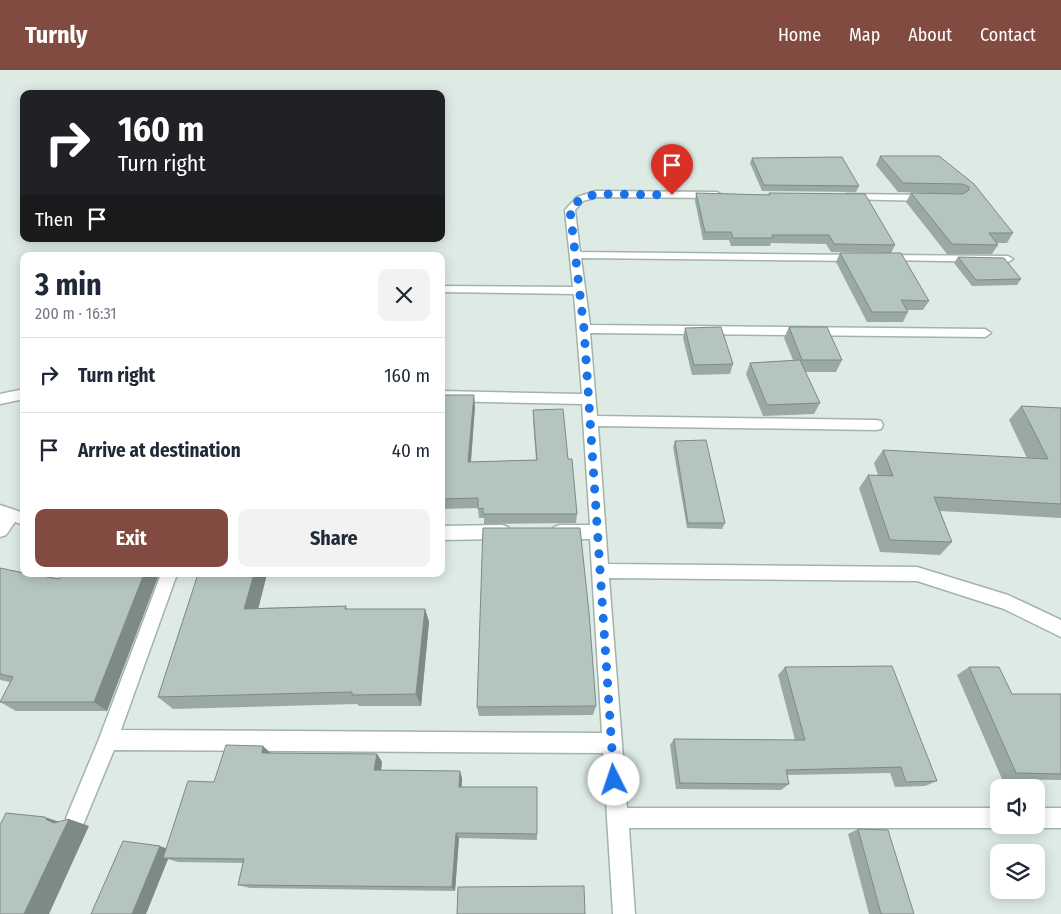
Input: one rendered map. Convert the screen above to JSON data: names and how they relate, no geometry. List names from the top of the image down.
{
  "page": {
    "header": "Turnly",
    "nav": [
      "Home",
      "Map",
      "About",
      "Contact"
    ],
    "turn": ["160 m", "Turn right"],
    "then": "Then",
    "heading": ["3 min", "200 m · 16:31"],
    "list": [
      {
        "name": "Turn right",
        "value": "160 m"
      },
      {
        "name": "Arrive at destination",
        "value": "40 m"
      }
    ],
    "buttons": ["Exit", "Share"]
  }
}
